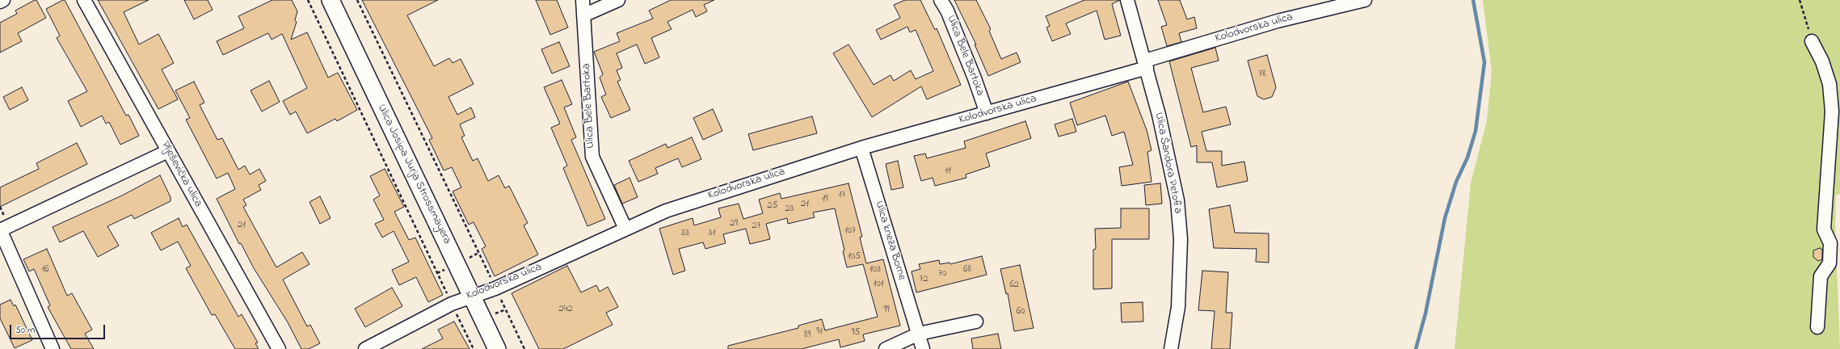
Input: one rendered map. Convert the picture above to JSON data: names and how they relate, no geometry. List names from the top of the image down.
{
  "streets": {
    "main road": ["Ulica Josipa Jurja Strossmayera"],
    "street": [
      "Kolodvorska ulica",
      "Ulica Bele Bartoka",
      "Ulica Šandora Petofia",
      "Plješevička ulica",
      "Ulica kneza Borne"
    ]
  },
  "crossings": [
    ["Kolodvorska ulica", "Ulica Bele Bartoka"],
    ["Kolodvorska ulica", "Ulica Šandora Petofia"],
    ["Kolodvorska ulica", "Ulica Josipa Jurja Strossmayera"],
    ["Kolodvorska ulica", "Ulica kneza Borne"]
  ],
  "house_numbers": [
    "78",
    "11",
    "17",
    "19",
    "21",
    "25",
    "23",
    "29",
    "21",
    "27",
    "107",
    "33",
    "31",
    "105",
    "16",
    "103",
    "68",
    "70",
    "72",
    "101",
    "62",
    "242",
    "99",
    "60",
    "91",
    "95",
    "89"
  ],
  "scale_bar": "50 m"
}
